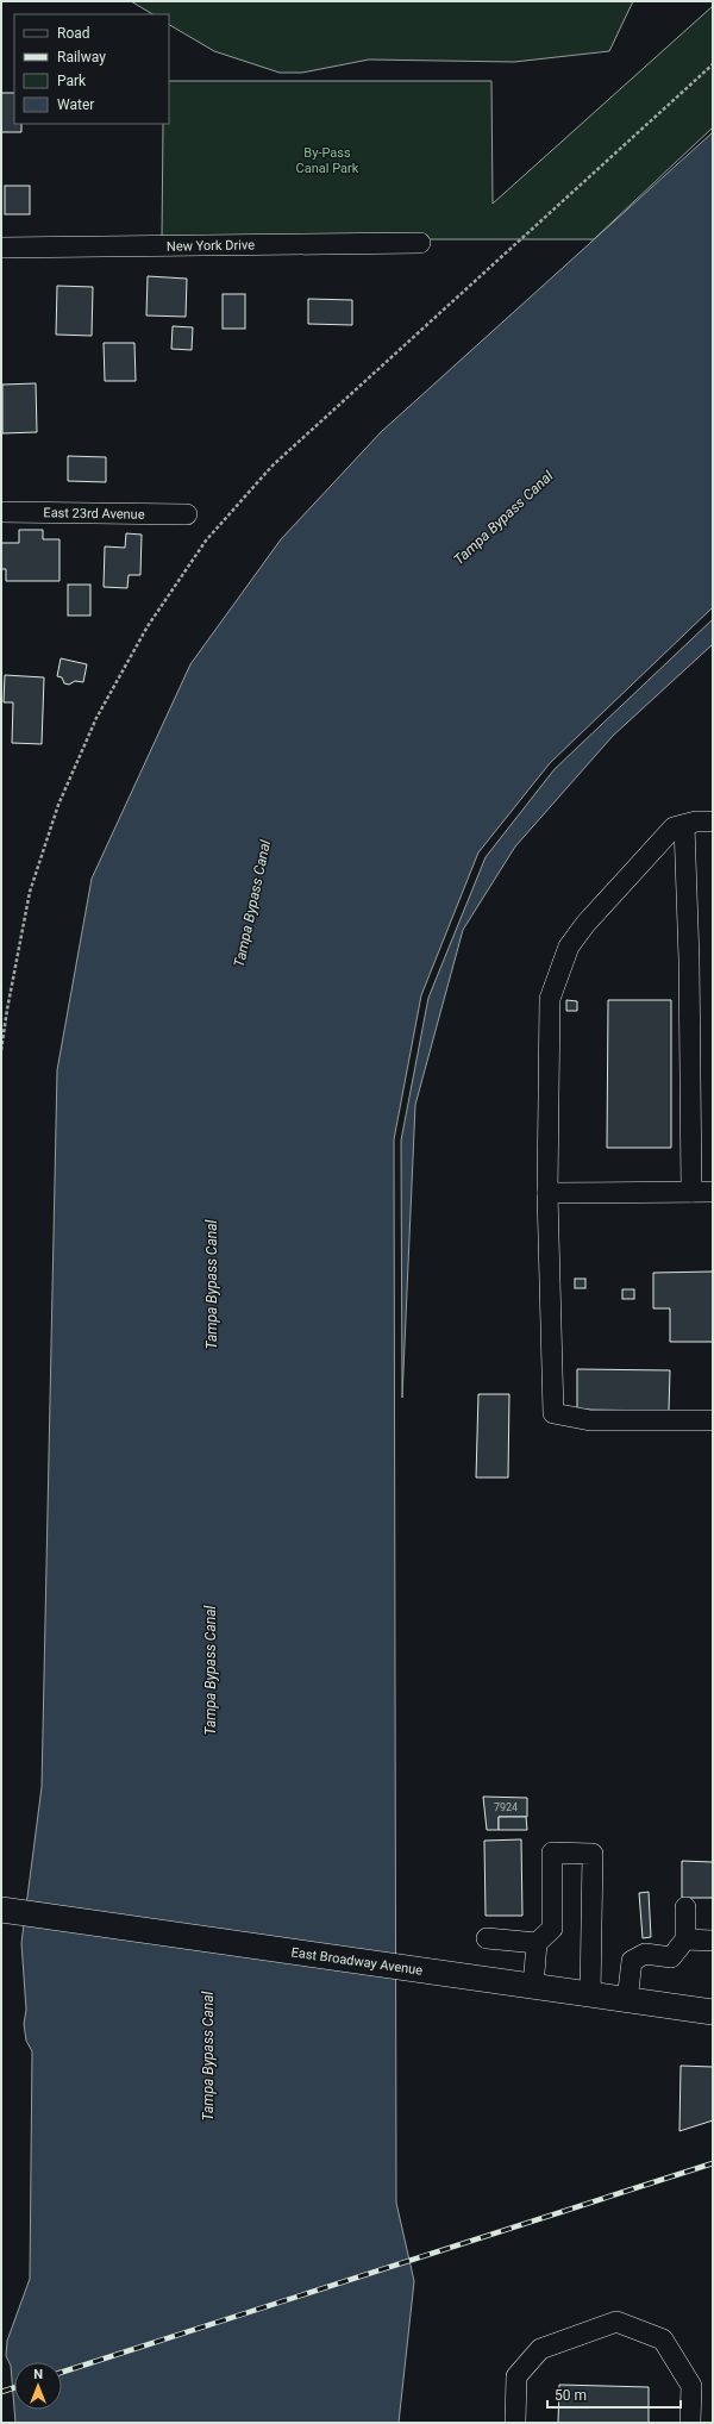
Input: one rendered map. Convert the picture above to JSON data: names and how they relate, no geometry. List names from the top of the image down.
{
  "streets": {
    "main road": ["East Broadway Avenue"],
    "street": ["New York Drive", "East 23rd Avenue"]
  },
  "water": ["Tampa Bypass Canal"],
  "parks": ["By-Pass Canal Park"],
  "house_numbers": ["7924"],
  "legend": [
    "Road",
    "Railway",
    "Park",
    "Water"
  ],
  "scale_bar": "50 m",
  "north": "top"
}
